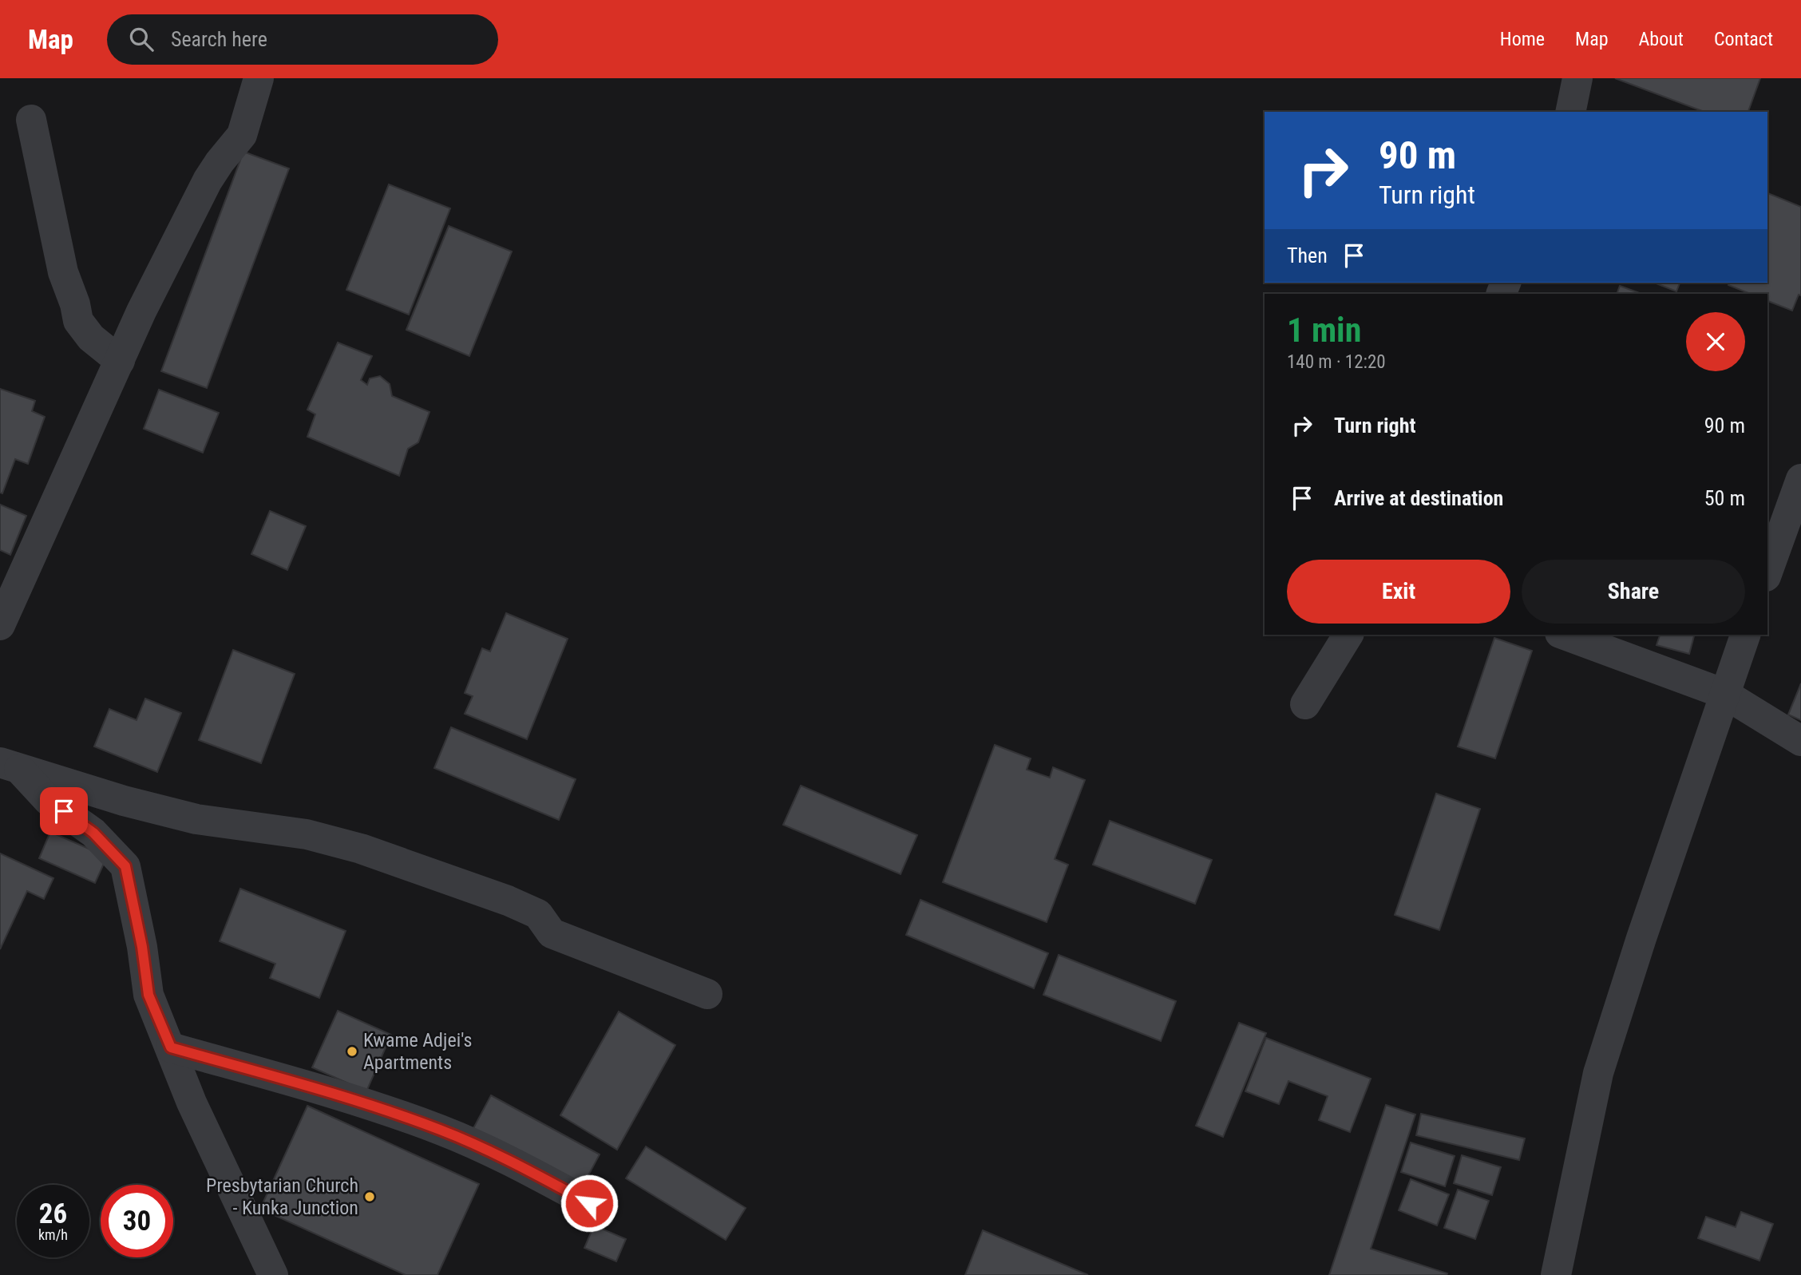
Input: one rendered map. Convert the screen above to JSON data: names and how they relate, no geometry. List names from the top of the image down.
{
  "places": ["Kwame Adjei's Apartments", "Presbytarian Church - Kunka Junction"],
  "page": {
    "header": "Map",
    "search": "Search here",
    "nav": [
      "Home",
      "Map",
      "About",
      "Contact"
    ],
    "turn": ["90 m", "Turn right"],
    "then": "Then",
    "heading": ["1 min", "140 m · 12:20"],
    "list": [
      {
        "name": "Turn right",
        "value": "90 m"
      },
      {
        "name": "Arrive at destination",
        "value": "50 m"
      }
    ],
    "buttons": ["Exit", "Share"],
    "speed": "26 km/h",
    "limit": "30"
  }
}
